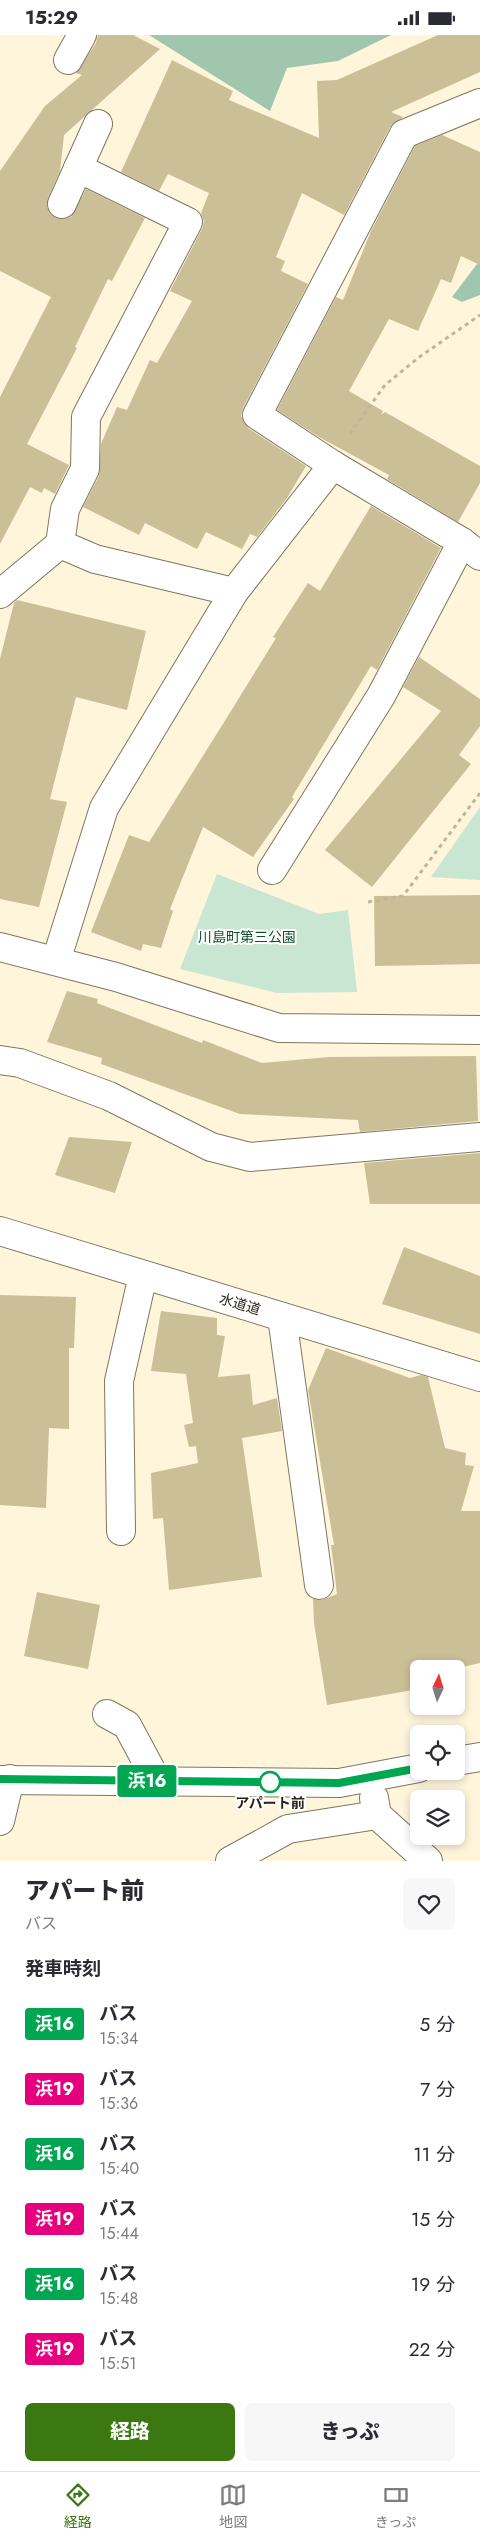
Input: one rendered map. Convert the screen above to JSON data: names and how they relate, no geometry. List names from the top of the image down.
{
  "streets": {
    "street": ["水道道"]
  },
  "parks": ["川島町第三公園"],
  "places": ["アパート前"],
  "lines": ["bus line 浜16"],
  "north": "top",
  "page": {
    "status": "15:29",
    "on_map": "浜16",
    "heading": [
      ["アパート前", "バス"],
      "発車時刻"
    ],
    "list": [
      {
        "mark": "浜16",
        "name": "バス",
        "note": "15:34",
        "value": "5 分"
      },
      {
        "mark": "浜19",
        "name": "バス",
        "note": "15:36",
        "value": "7 分"
      },
      {
        "mark": "浜16",
        "name": "バス",
        "note": "15:40",
        "value": "11 分"
      },
      {
        "mark": "浜19",
        "name": "バス",
        "note": "15:44",
        "value": "15 分"
      },
      {
        "mark": "浜16",
        "name": "バス",
        "note": "15:48",
        "value": "19 分"
      },
      {
        "mark": "浜19",
        "name": "バス",
        "note": "15:51",
        "value": "22 分"
      }
    ],
    "buttons": ["経路", "きっぷ"],
    "tabs": ["経路", "地図", "きっぷ"]
  }
}
